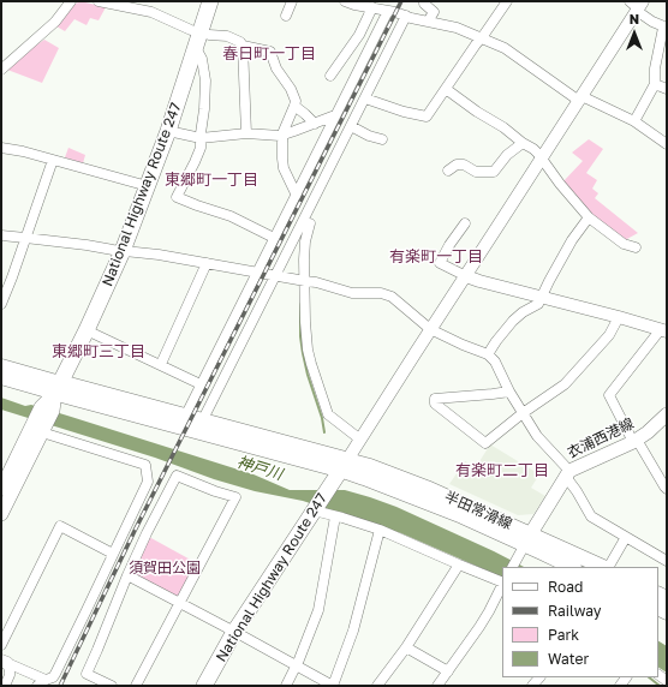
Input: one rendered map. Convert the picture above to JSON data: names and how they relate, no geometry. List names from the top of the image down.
{
  "streets": {
    "highway": ["National Highway Route 247"],
    "main road": ["衣浦西港線", "半田常滑線"]
  },
  "crossings": [
    ["National Highway Route 247", "半田常滑線"],
    ["衣浦西港線", "半田常滑線"]
  ],
  "districts": [
    "春日町一丁目",
    "東郷町一丁目",
    "有楽町一丁目",
    "東郷町三丁目",
    "有楽町二丁目"
  ],
  "water": ["神戸川"],
  "parks": ["須賀田公園"],
  "legend": [
    "Road",
    "Railway",
    "Park",
    "Water"
  ],
  "north": "top"
}
